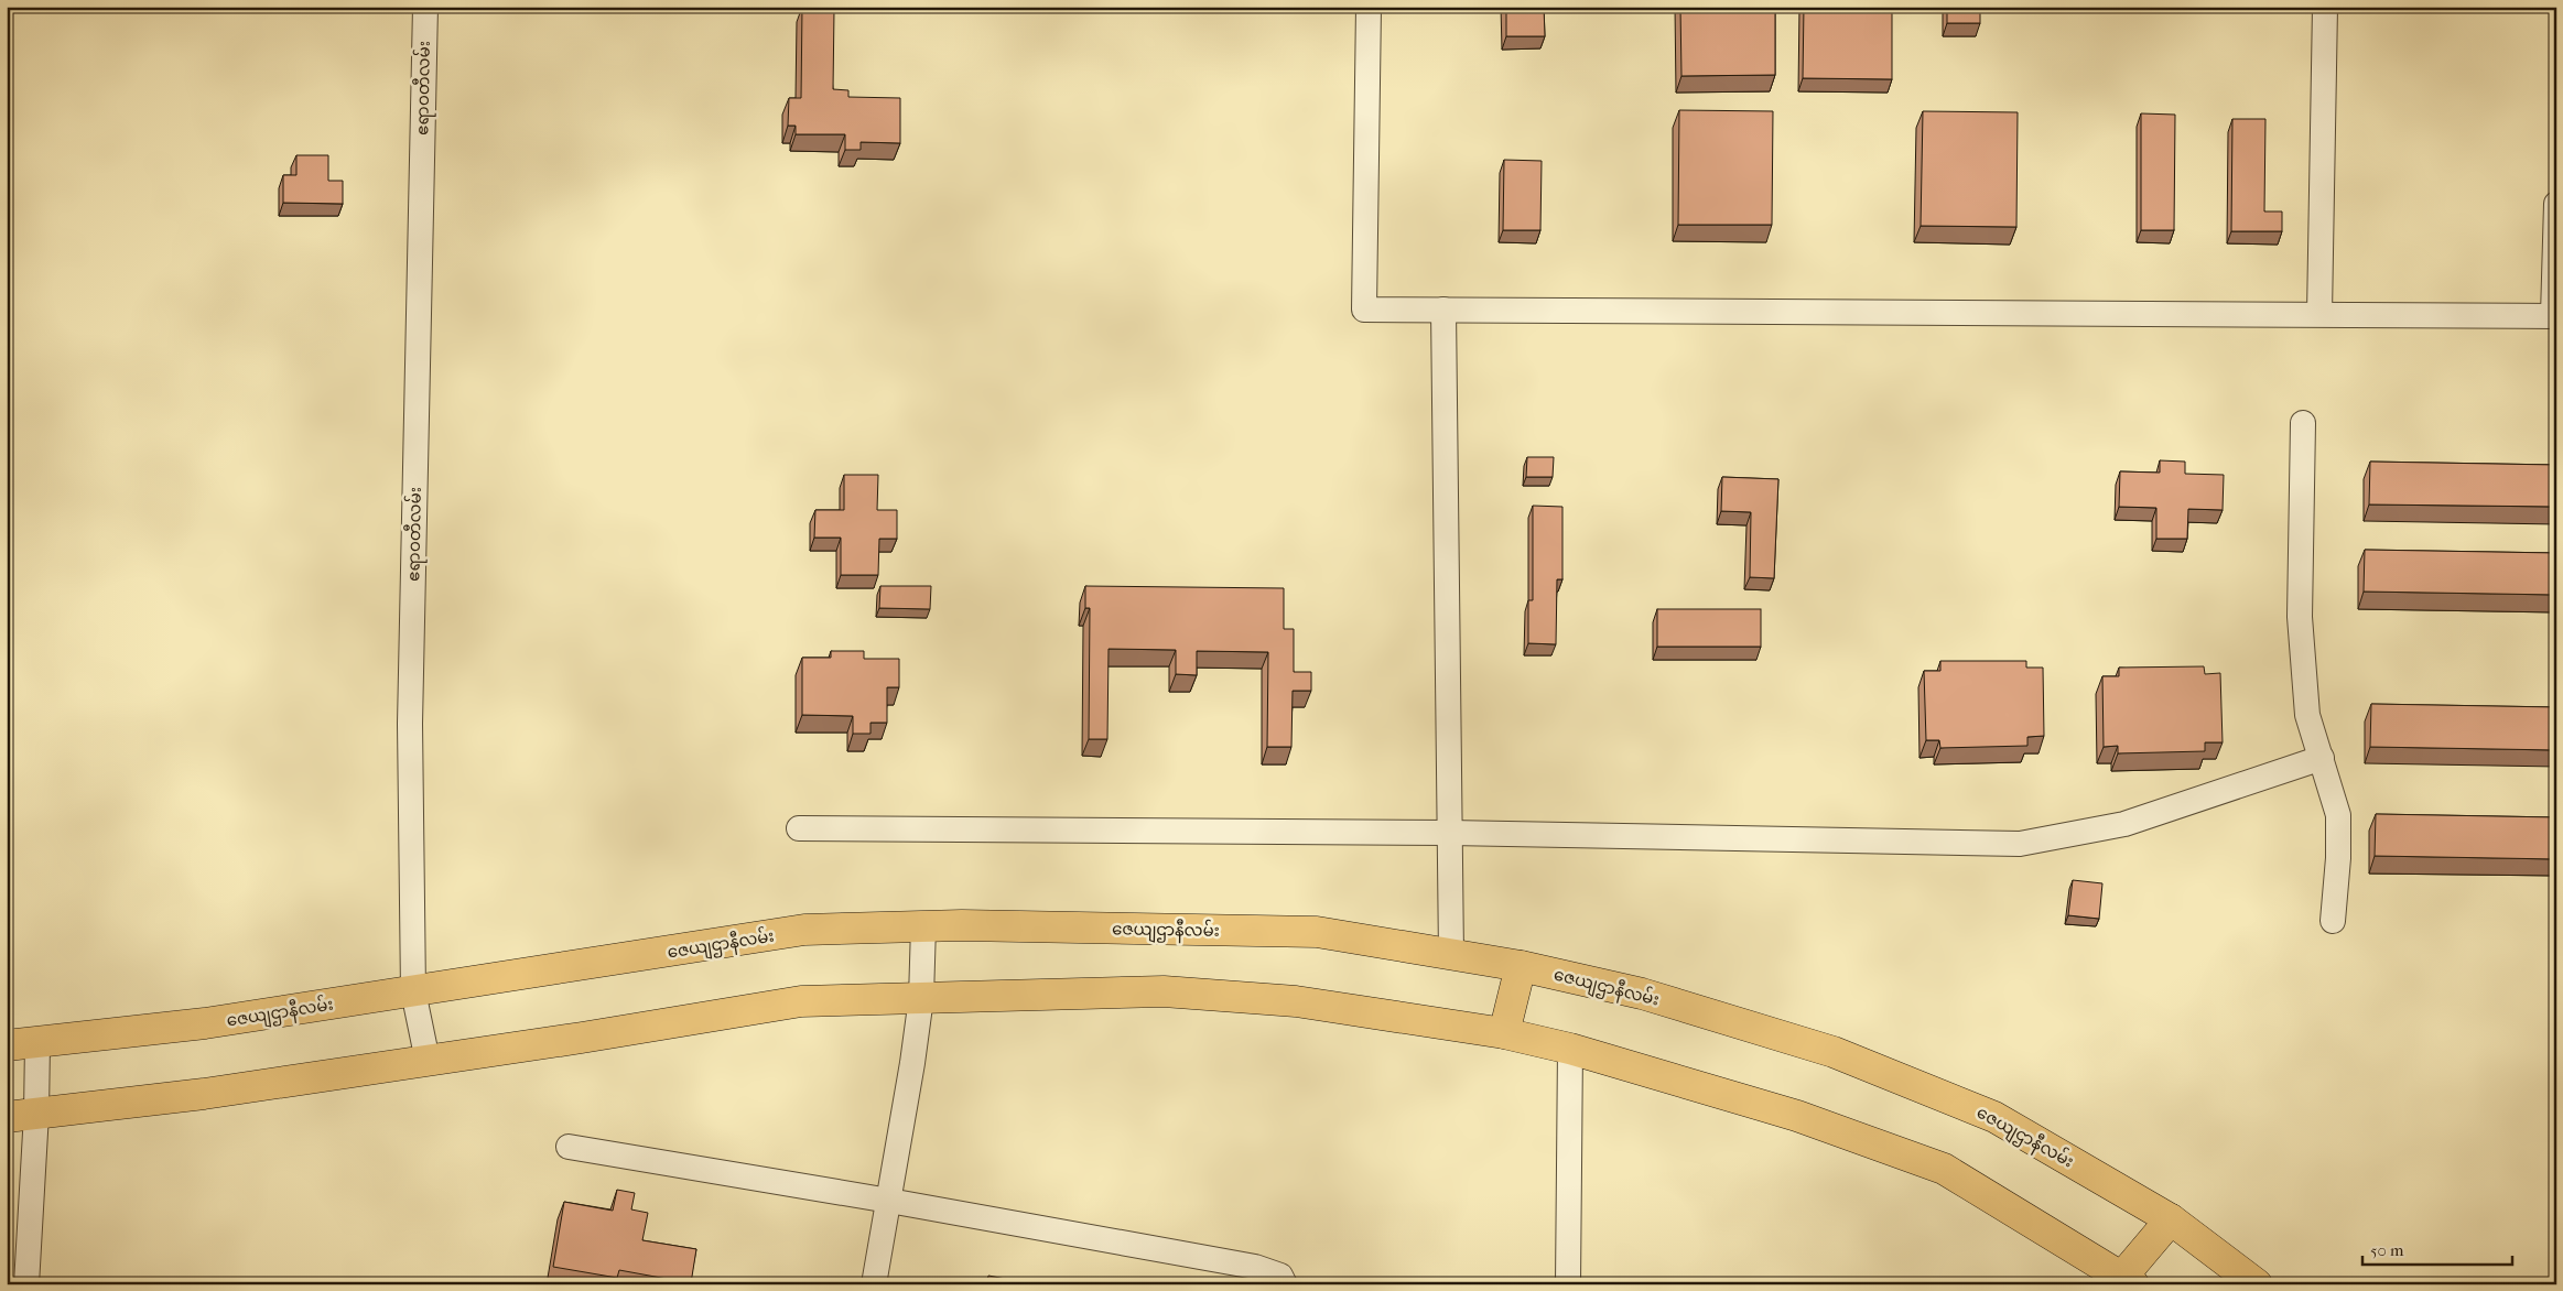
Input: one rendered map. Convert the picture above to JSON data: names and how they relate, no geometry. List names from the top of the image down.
{
  "streets": {
    "main road": ["ဇေယျဌာနီလမ်း"],
    "street": ["ဧရာဝတီလမ်း"]
  },
  "crossings": [
    ["ဧရာဝတီလမ်း", "ဇေယျဌာနီလမ်း"]
  ],
  "scale_bar": "50 m"
}
